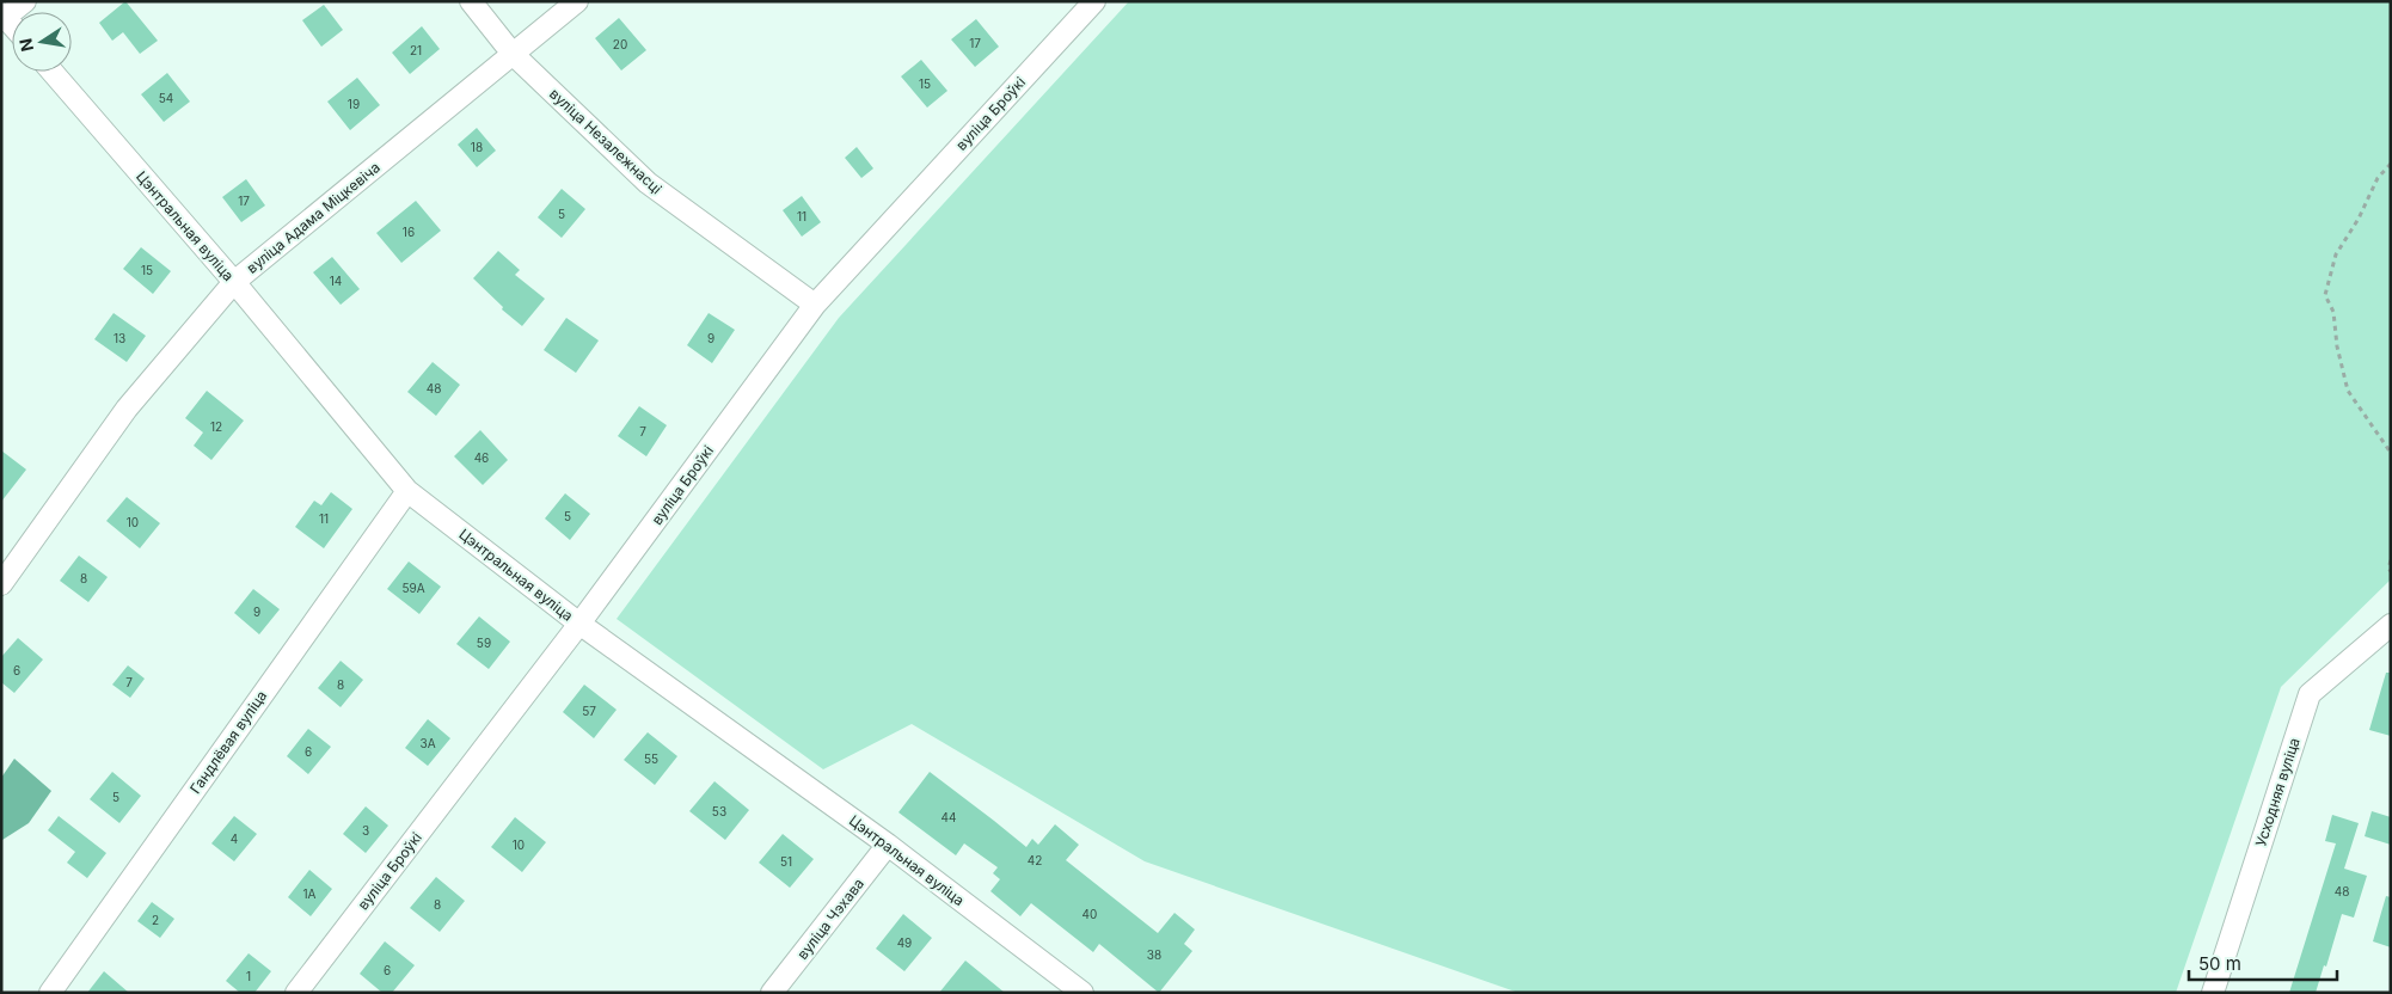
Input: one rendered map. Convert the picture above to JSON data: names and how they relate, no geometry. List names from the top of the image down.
{
  "streets": {
    "street": [
      "вуліца Броўкі",
      "вуліца Незалежнасці",
      "вуліца Адама Міцкевіча",
      "Цэнтральная вуліца",
      "Гандлёвая вуліца",
      "Усходняя вуліца",
      "вуліца Чэхава"
    ]
  },
  "crossings": [
    ["вуліца Броўкі", "вуліца Незалежнасці"],
    ["вуліца Броўкі", "Цэнтральная вуліца"],
    ["вуліца Незалежнасці", "вуліца Адама Міцкевіча"],
    ["вуліца Адама Міцкевіча", "Цэнтральная вуліца"],
    ["Цэнтральная вуліца", "Гандлёвая вуліца"],
    ["Цэнтральная вуліца", "вуліца Чэхава"]
  ],
  "house_numbers": [
    "17",
    "20",
    "21",
    "15",
    "54",
    "19",
    "18",
    "17",
    "5",
    "11",
    "16",
    "15",
    "14",
    "13",
    "9",
    "48",
    "12",
    "7",
    "46",
    "5",
    "11",
    "10",
    "8",
    "59А",
    "9",
    "59",
    "6",
    "7",
    "8",
    "57",
    "3А",
    "6",
    "55",
    "5",
    "53",
    "44",
    "3",
    "4",
    "10",
    "42",
    "51",
    "48",
    "1А",
    "8",
    "40",
    "2",
    "49",
    "38",
    "6",
    "1"
  ],
  "scale_bar": "50 m",
  "north": "left"
}
